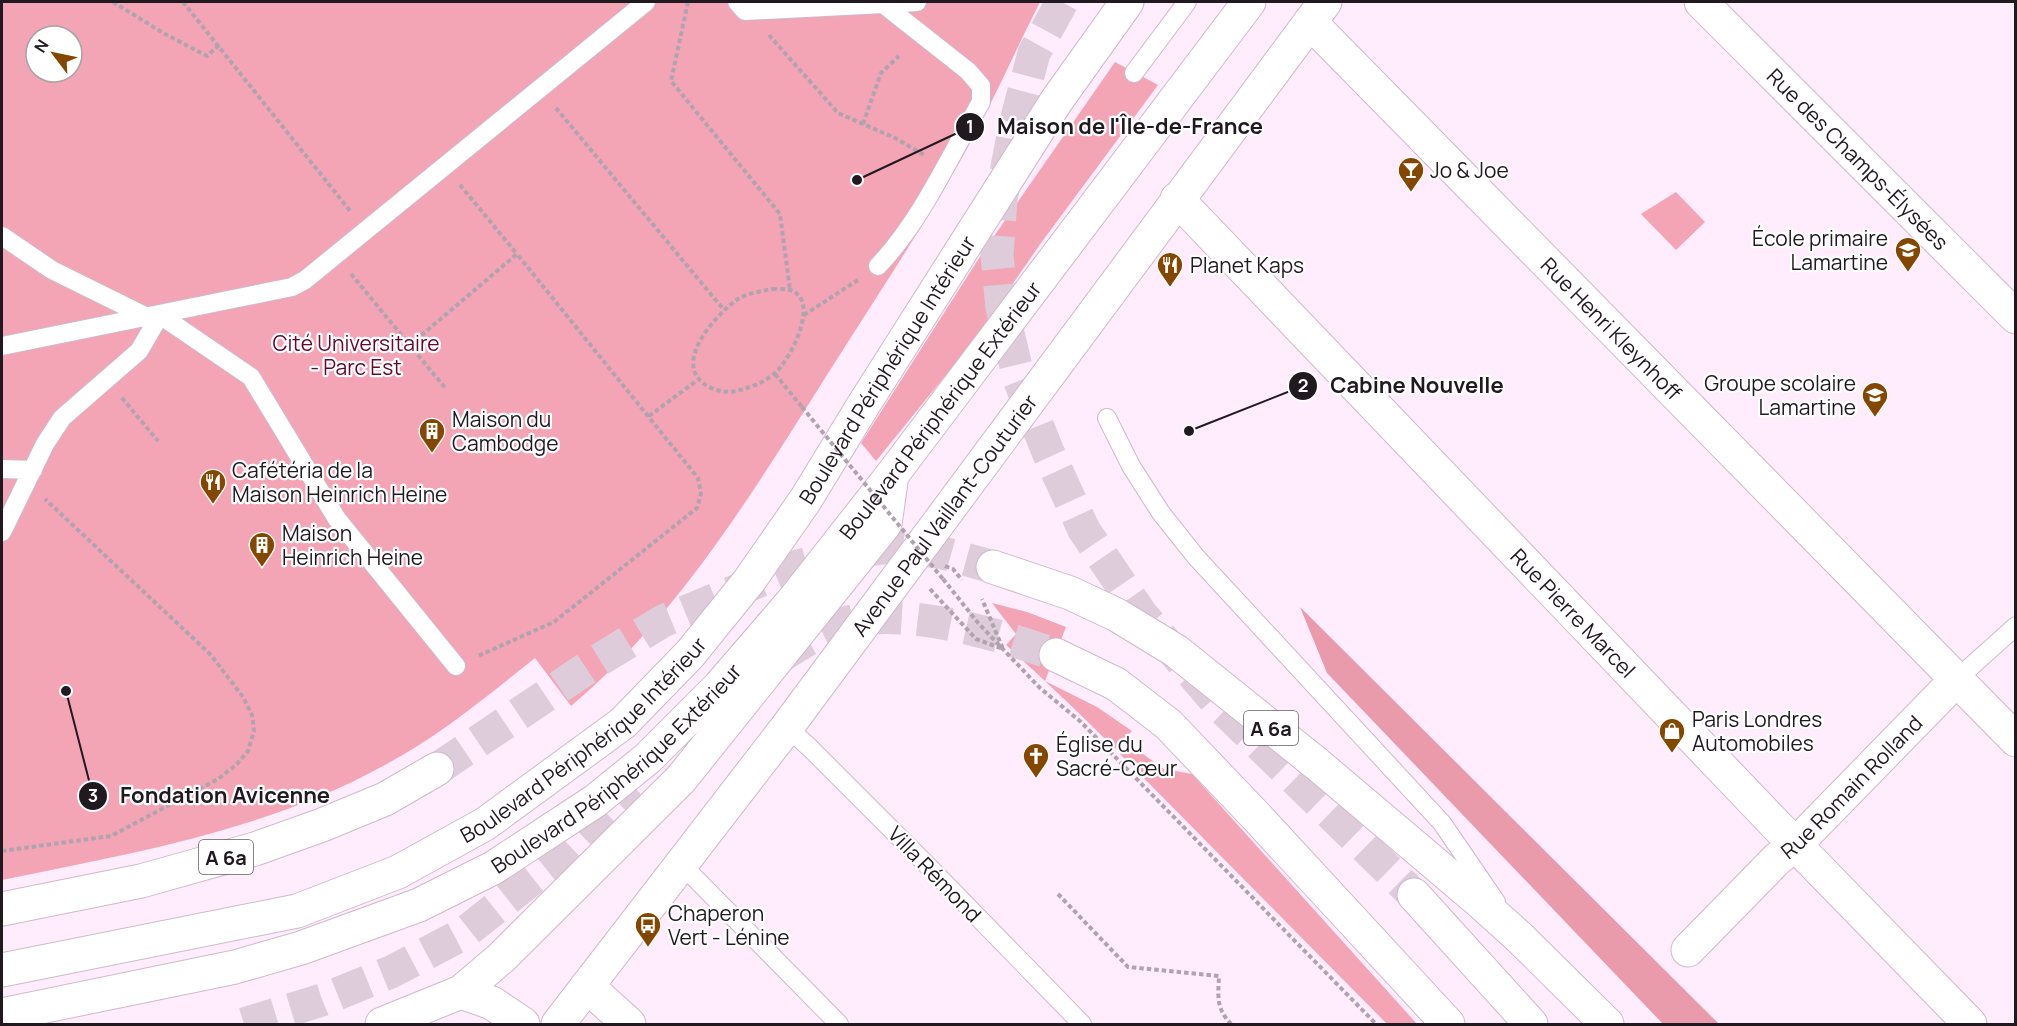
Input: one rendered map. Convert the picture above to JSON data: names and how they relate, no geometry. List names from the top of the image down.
{
  "streets": {
    "main road": [
      "Rue des Champs-Élysées",
      "Rue Henri Kleynhoff",
      "Boulevard Périphérique Intérieur",
      "Boulevard Périphérique Extérieur",
      "Avenue Paul Vaillant-Couturier",
      "Rue Pierre Marcel",
      "A 6a",
      "Rue Romain Rolland"
    ],
    "lane": ["Villa Rémond"]
  },
  "crossings": [
    ["Rue Henri Kleynhoff", "Avenue Paul Vaillant-Couturier"],
    ["Rue Henri Kleynhoff", "Rue Romain Rolland"],
    ["Avenue Paul Vaillant-Couturier", "Rue Pierre Marcel"],
    ["Avenue Paul Vaillant-Couturier", "Villa Rémond"],
    ["Rue Pierre Marcel", "Rue Romain Rolland"]
  ],
  "parks": ["Cité Universitaire - Parc Est"],
  "places": {
    "other": ["Maison de l'Île-de-France", "Cabine Nouvelle", "Fondation Avicenne"],
    "bar": ["Jo & Joe"],
    "school or university": ["École primaire Lamartine", "Groupe scolaire Lamartine"],
    "restaurant": ["Planet Kaps", "Cafétéria de la Maison Heinrich Heine"],
    "building": ["Maison du Cambodge", "Maison Heinrich Heine"],
    "shop": ["Paris Londres Automobiles"],
    "church": ["Église du Sacré-Cœur"],
    "bus stop": ["Chaperon Vert - Lénine"]
  },
  "north": "top left"
}
